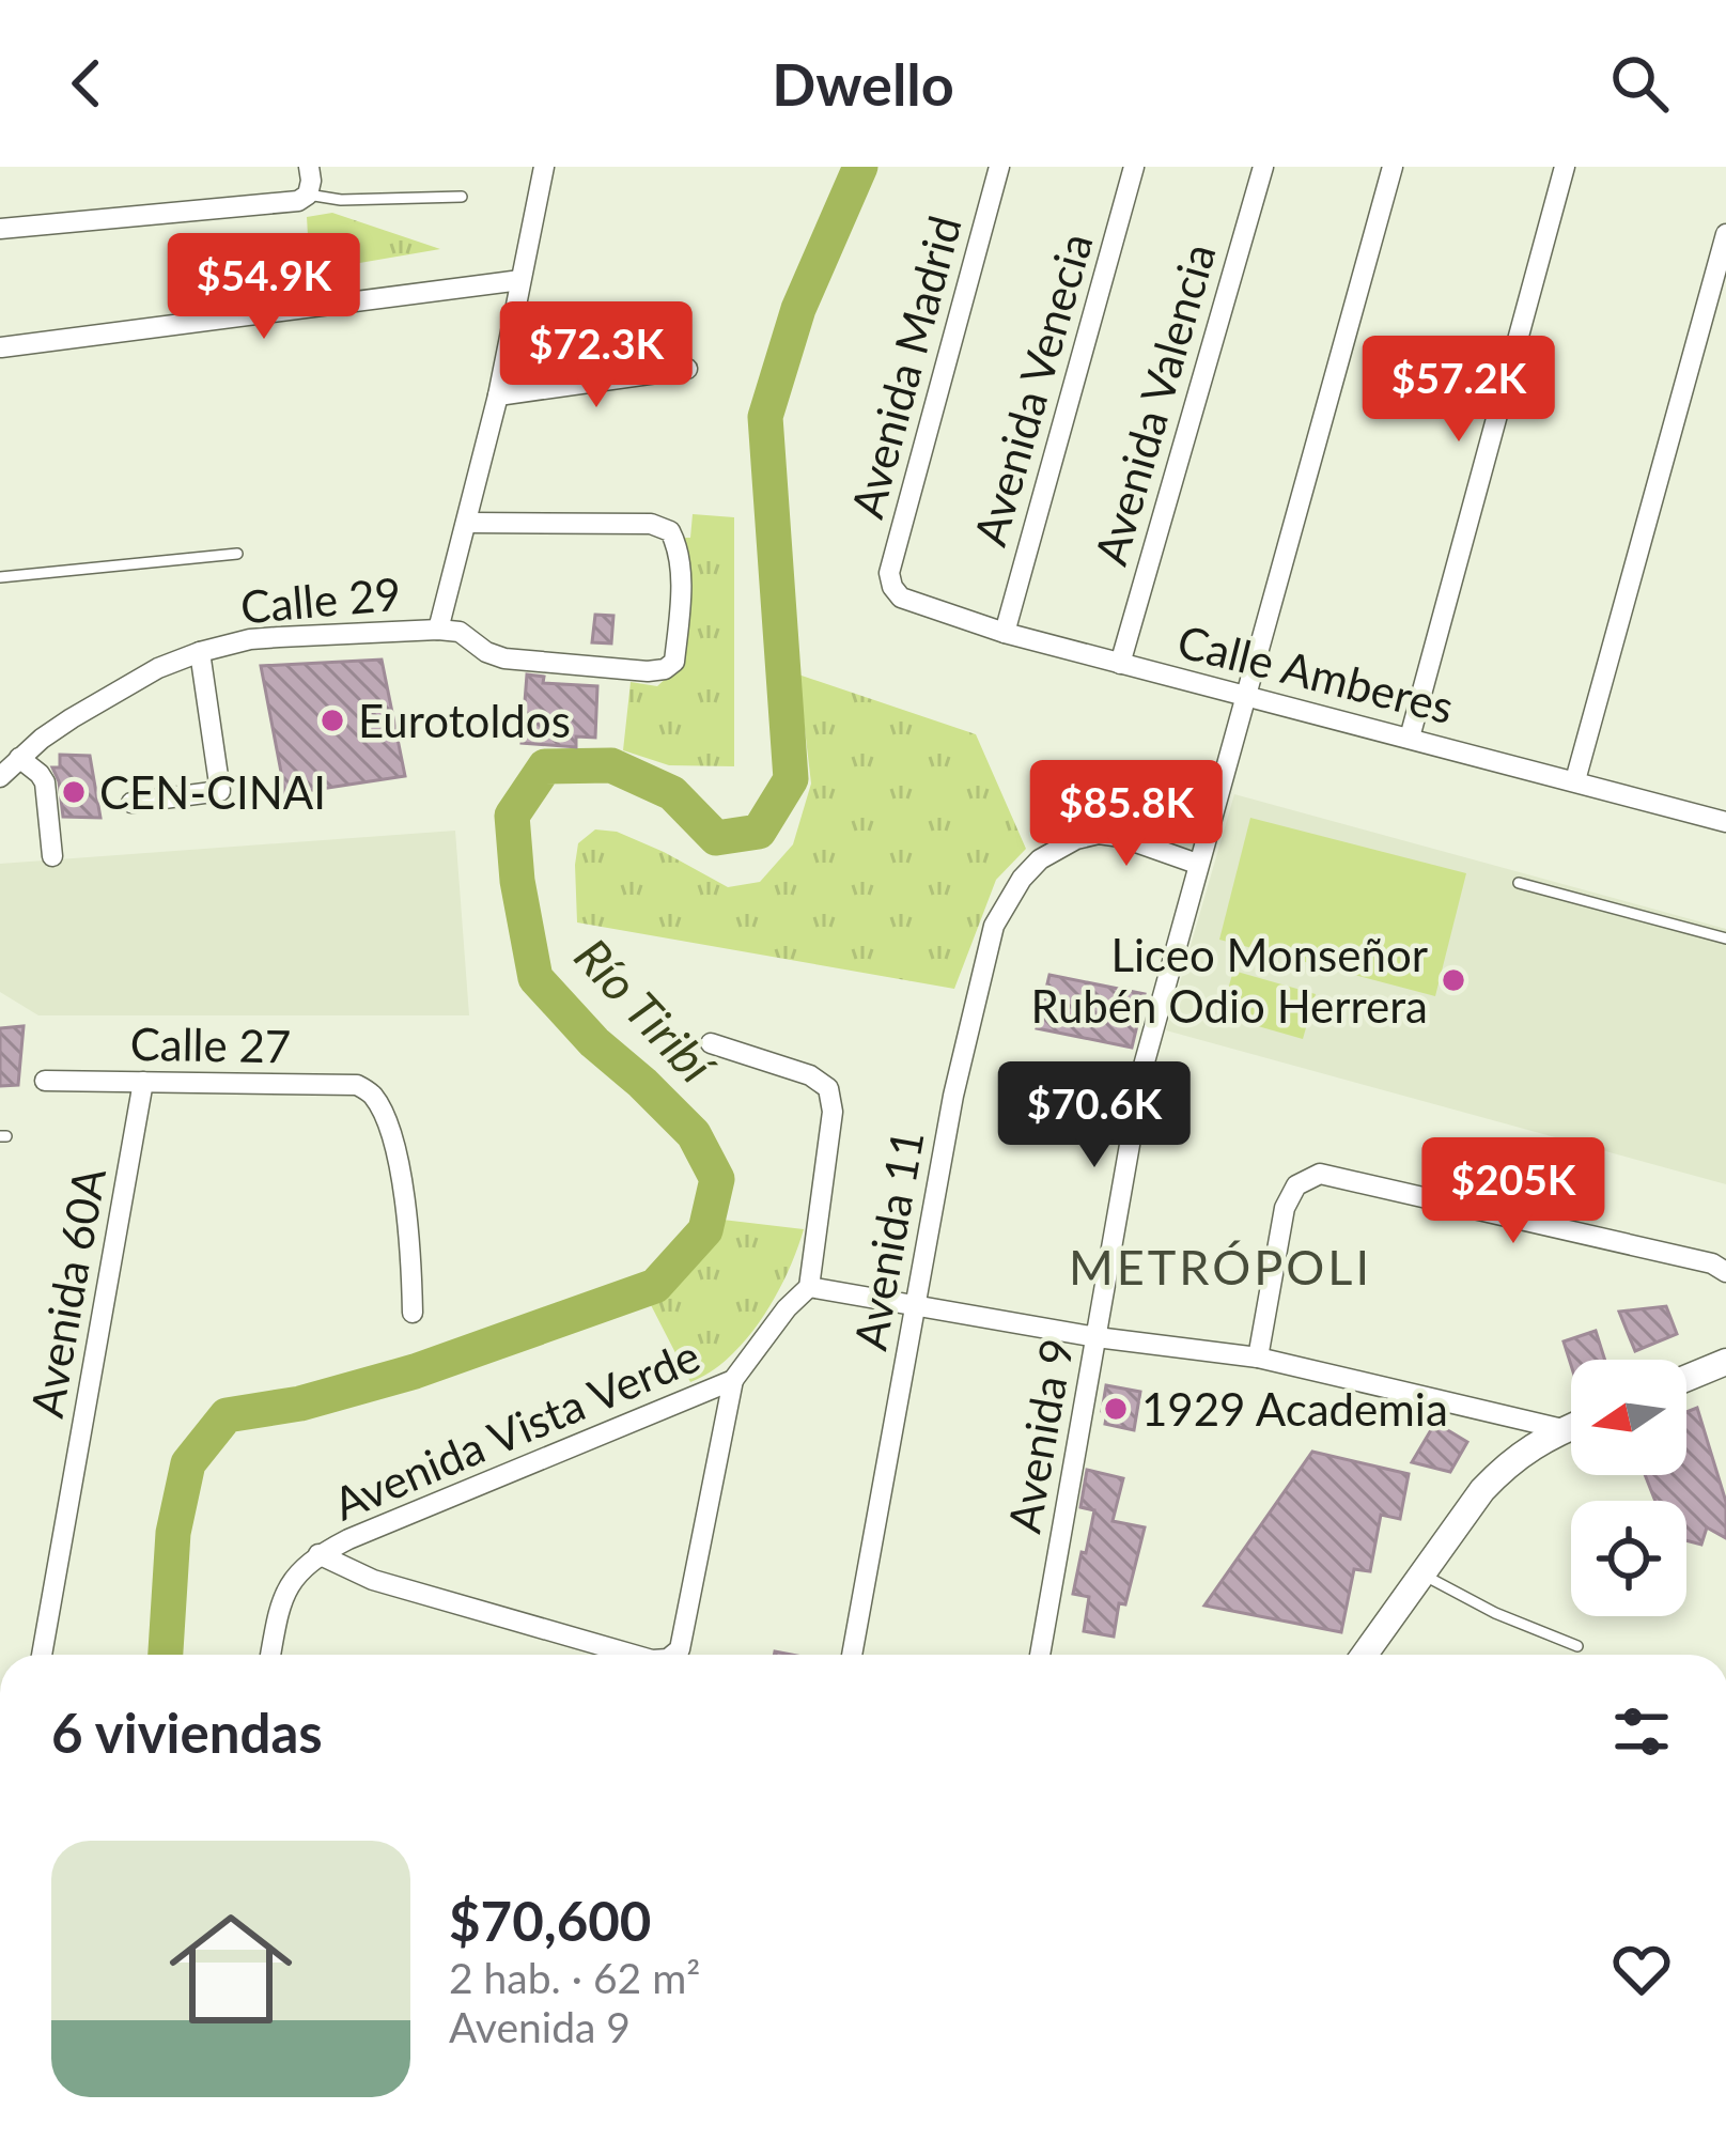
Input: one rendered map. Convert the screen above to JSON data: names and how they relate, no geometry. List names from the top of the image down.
{
  "streets": {
    "street": [
      "Avenida Madrid",
      "Avenida Venecia",
      "Avenida Valencia",
      "Calle 29",
      "Calle Amberes",
      "Calle 27",
      "Avenida 11",
      "Avenida 60A",
      "Avenida Vista Verde",
      "Avenida 9"
    ]
  },
  "crossings": [
    ["Avenida Madrid", "Calle Amberes"],
    ["Avenida Venecia", "Calle Amberes"],
    ["Avenida Valencia", "Calle Amberes"],
    ["Calle Amberes", "Avenida 9"],
    ["Calle 27", "Avenida 60A"],
    ["Avenida 11", "Avenida 9"]
  ],
  "districts": ["METRÓPOLI"],
  "water": ["Río Tiribí"],
  "places": [
    "Eurotoldos",
    "CEN-CINAI",
    "Liceo Monseñor Rubén Odio Herrera",
    "1929 Academia"
  ],
  "north": "left",
  "page": {
    "header": "Dwello",
    "price": [
      "$54.9K",
      "$72.3K",
      "$57.2K",
      "$85.8K",
      "$70.6K",
      "$205K"
    ],
    "heading": "6 viviendas",
    "list": [
      {
        "name": "$70,600",
        "note": "2 hab. · 62 m² · Avenida 9"
      }
    ]
  }
}
